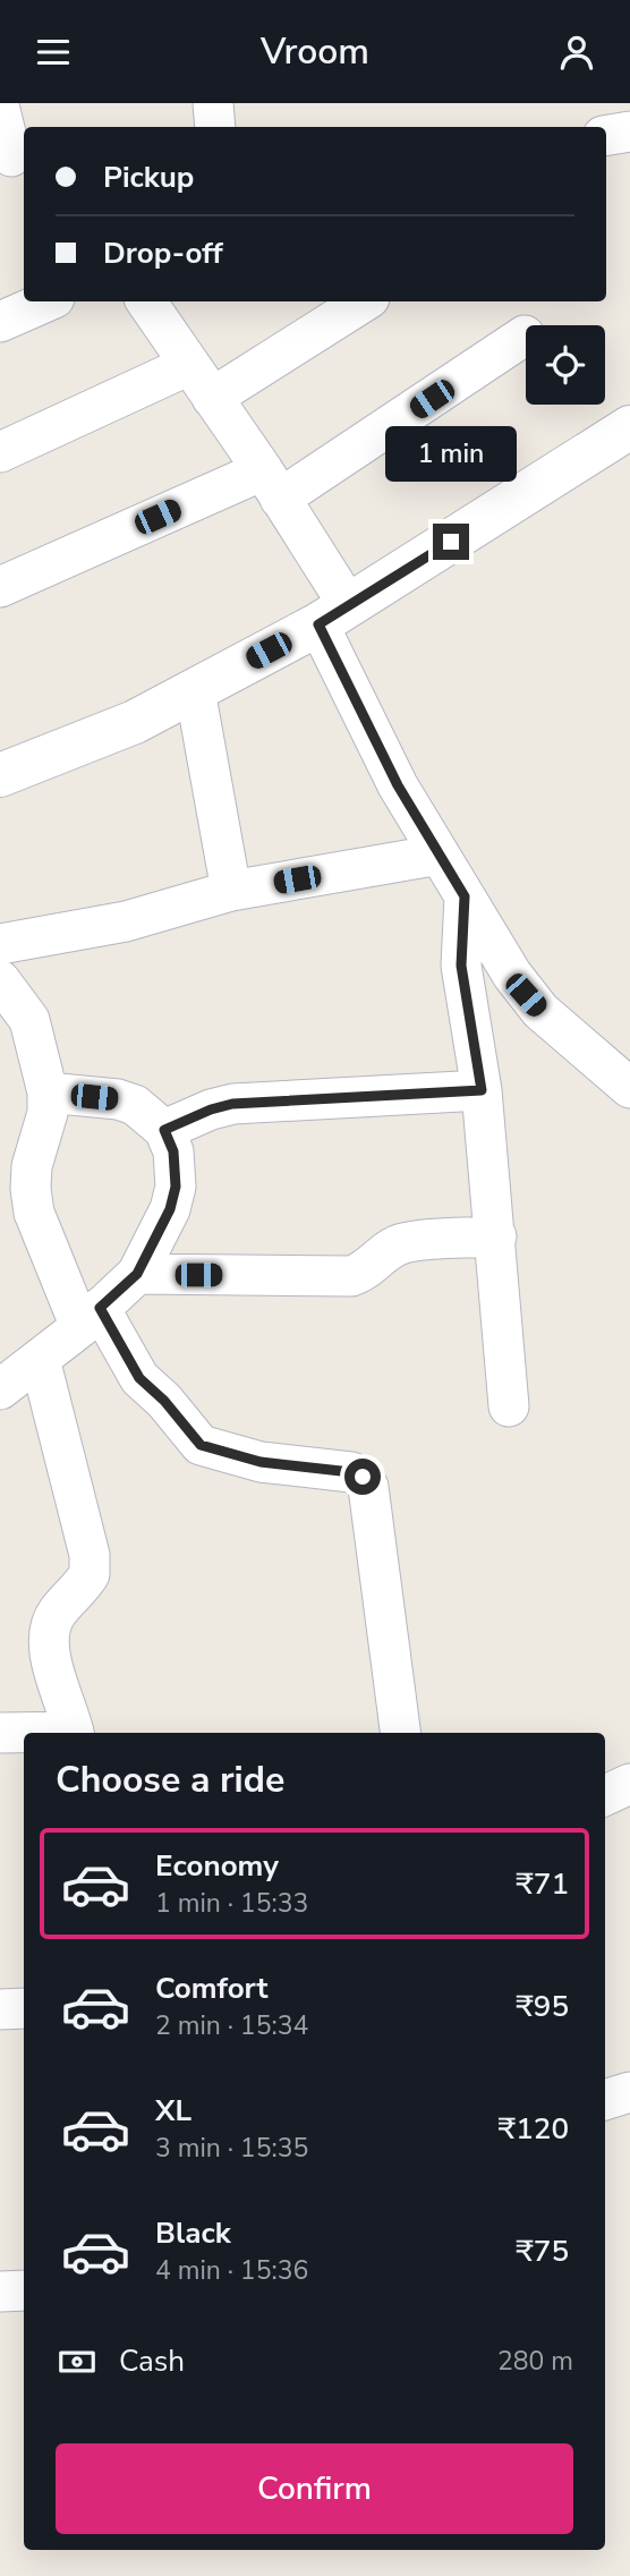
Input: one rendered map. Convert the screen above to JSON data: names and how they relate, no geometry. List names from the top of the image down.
{
  "page": {
    "header": "Vroom",
    "banner": ["Pickup", "Drop-off"],
    "bubble": "1 min",
    "heading": "Choose a ride",
    "list": [
      {
        "name": "Economy",
        "note": "1 min · 15:33",
        "value": "₹71"
      },
      {
        "name": "Comfort",
        "note": "2 min · 15:34",
        "value": "₹95"
      },
      {
        "name": "XL",
        "note": "3 min · 15:35",
        "value": "₹120"
      },
      {
        "name": "Black",
        "note": "4 min · 15:36",
        "value": "₹75"
      }
    ],
    "pay": ["Cash", "280 m"],
    "buttons": "Confirm"
  }
}
